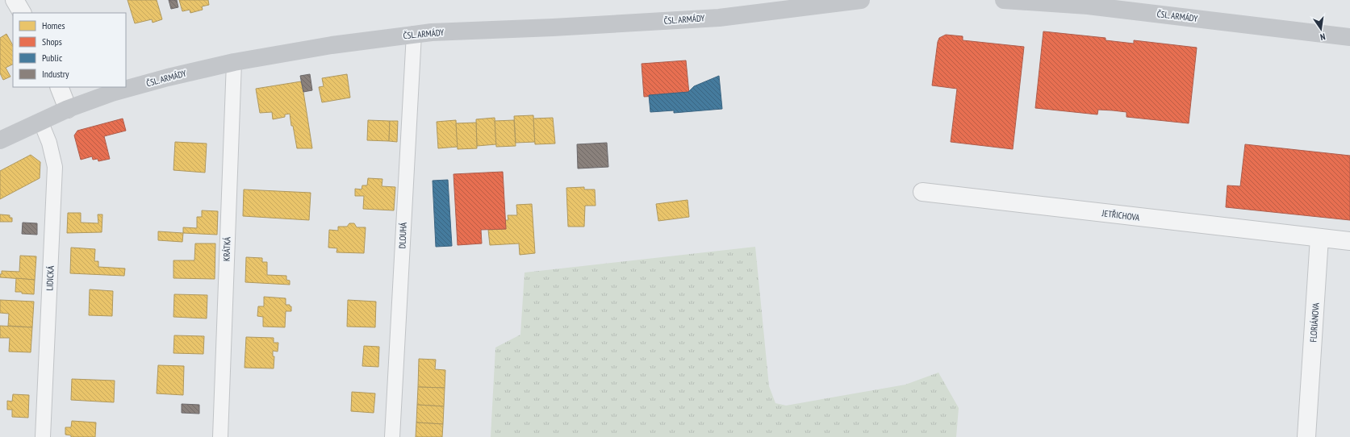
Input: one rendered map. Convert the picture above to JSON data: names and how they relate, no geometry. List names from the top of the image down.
{
  "streets": {
    "main road": ["ČSL. ARMÁDY"],
    "street": [
      "JETŘICHOVA",
      "DLOUHÁ",
      "KRÁTKÁ",
      "LIDICKÁ",
      "FLORIÁNOVA"
    ]
  },
  "crossings": [
    ["ČSL. ARMÁDY", "DLOUHÁ"],
    ["ČSL. ARMÁDY", "KRÁTKÁ"],
    ["ČSL. ARMÁDY", "LIDICKÁ"],
    ["JETŘICHOVA", "FLORIÁNOVA"]
  ],
  "legend": [
    "Homes",
    "Shops",
    "Public",
    "Industry"
  ],
  "north": "bottom"
}
